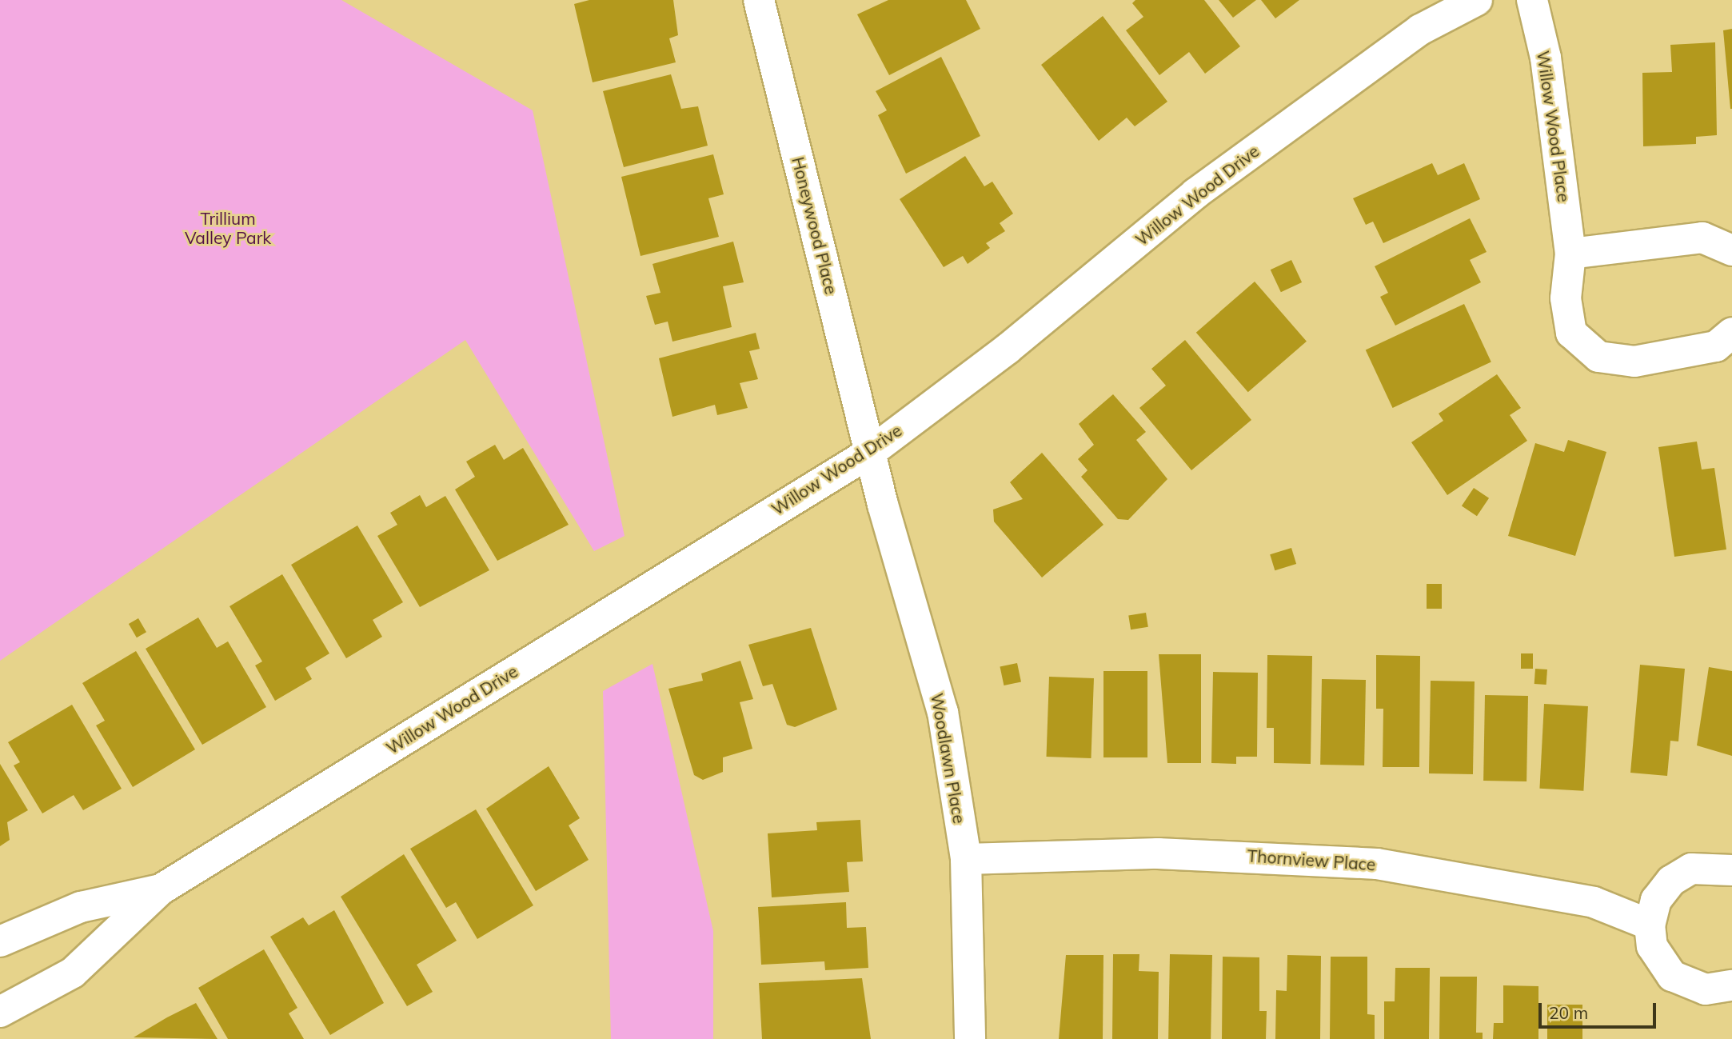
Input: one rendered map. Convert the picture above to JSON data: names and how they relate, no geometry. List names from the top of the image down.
{
  "streets": {
    "street": [
      "Willow Wood Place",
      "Willow Wood Drive",
      "Honeywood Place",
      "Woodlawn Place",
      "Thornview Place"
    ]
  },
  "crossings": [
    ["Willow Wood Drive", "Honeywood Place"],
    ["Willow Wood Drive", "Woodlawn Place"],
    ["Honeywood Place", "Woodlawn Place"],
    ["Woodlawn Place", "Thornview Place"]
  ],
  "parks": ["Trillium Valley Park"],
  "scale_bar": "20 m"
}
